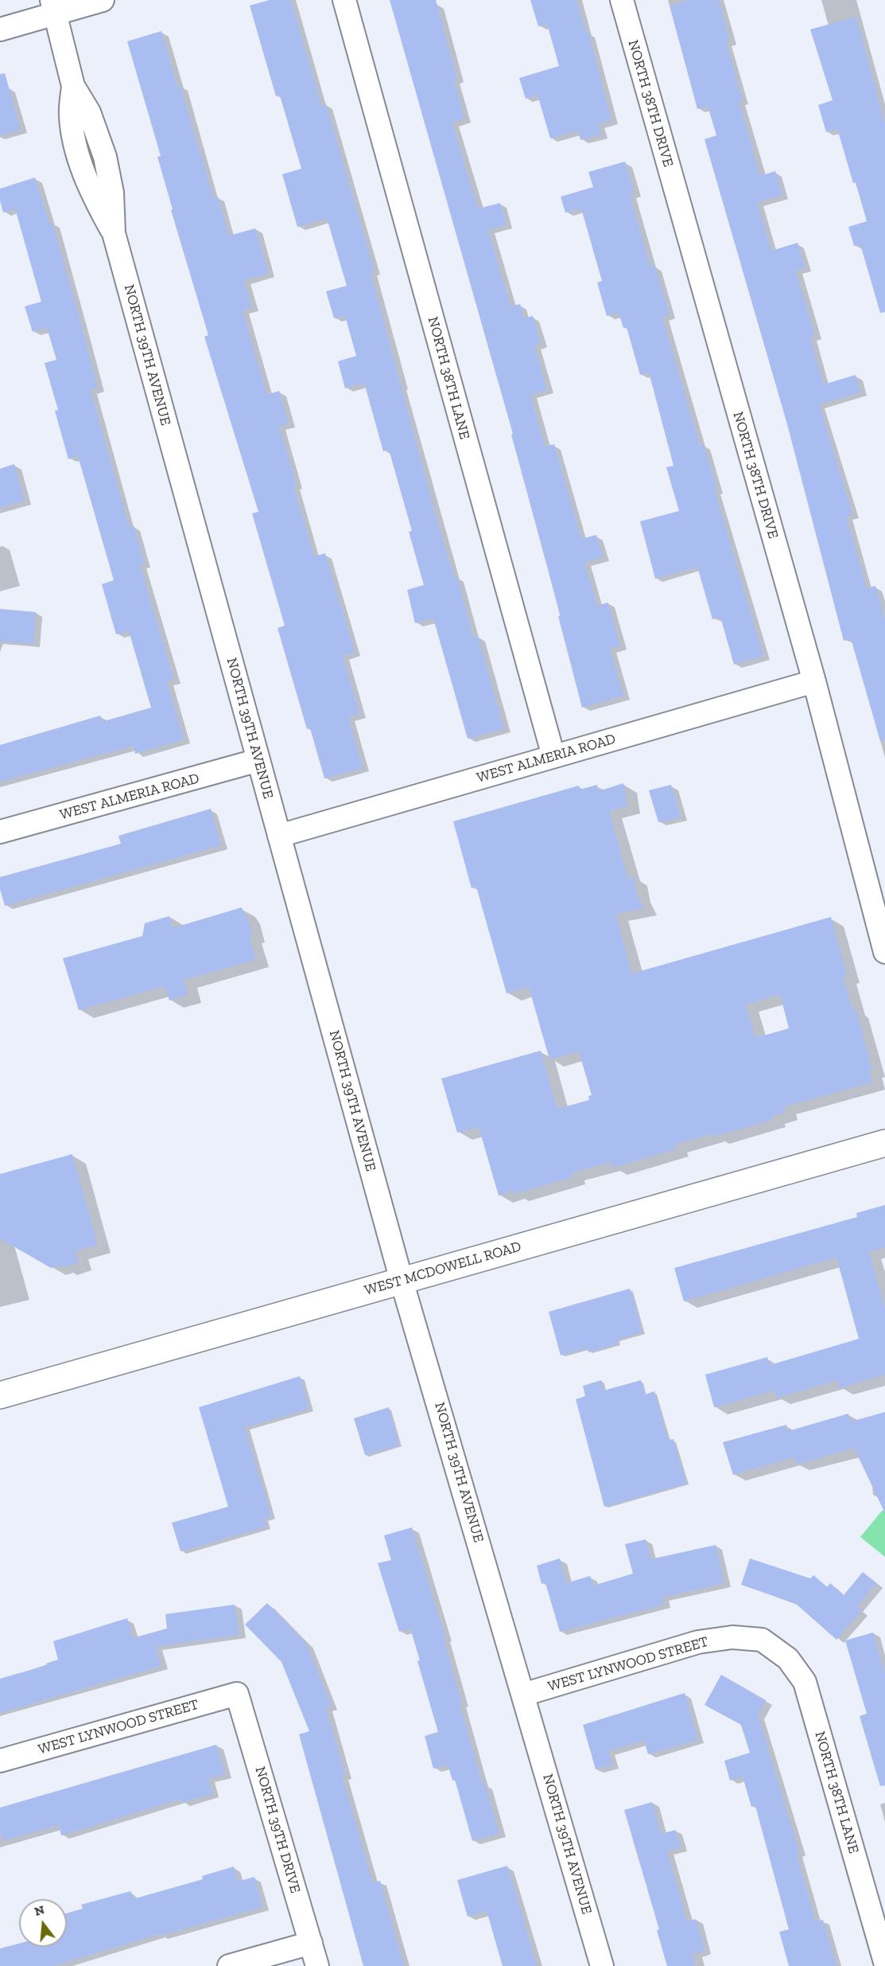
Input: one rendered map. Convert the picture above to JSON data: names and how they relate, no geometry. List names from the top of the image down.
{
  "streets": {
    "main road": ["WEST MCDOWELL ROAD"],
    "street": [
      "NORTH 38TH DRIVE",
      "NORTH 39TH AVENUE",
      "NORTH 38TH LANE",
      "WEST ALMERIA ROAD",
      "WEST LYNWOOD STREET",
      "NORTH 39TH DRIVE"
    ]
  },
  "crossings": [
    ["NORTH 38TH DRIVE", "WEST ALMERIA ROAD"],
    ["NORTH 39TH AVENUE", "WEST ALMERIA ROAD"],
    ["NORTH 39TH AVENUE", "WEST MCDOWELL ROAD"],
    ["NORTH 39TH AVENUE", "WEST LYNWOOD STREET"],
    ["NORTH 38TH LANE", "WEST ALMERIA ROAD"],
    ["NORTH 38TH LANE", "WEST LYNWOOD STREET"],
    ["WEST LYNWOOD STREET", "NORTH 39TH DRIVE"]
  ],
  "north": "top"
}
